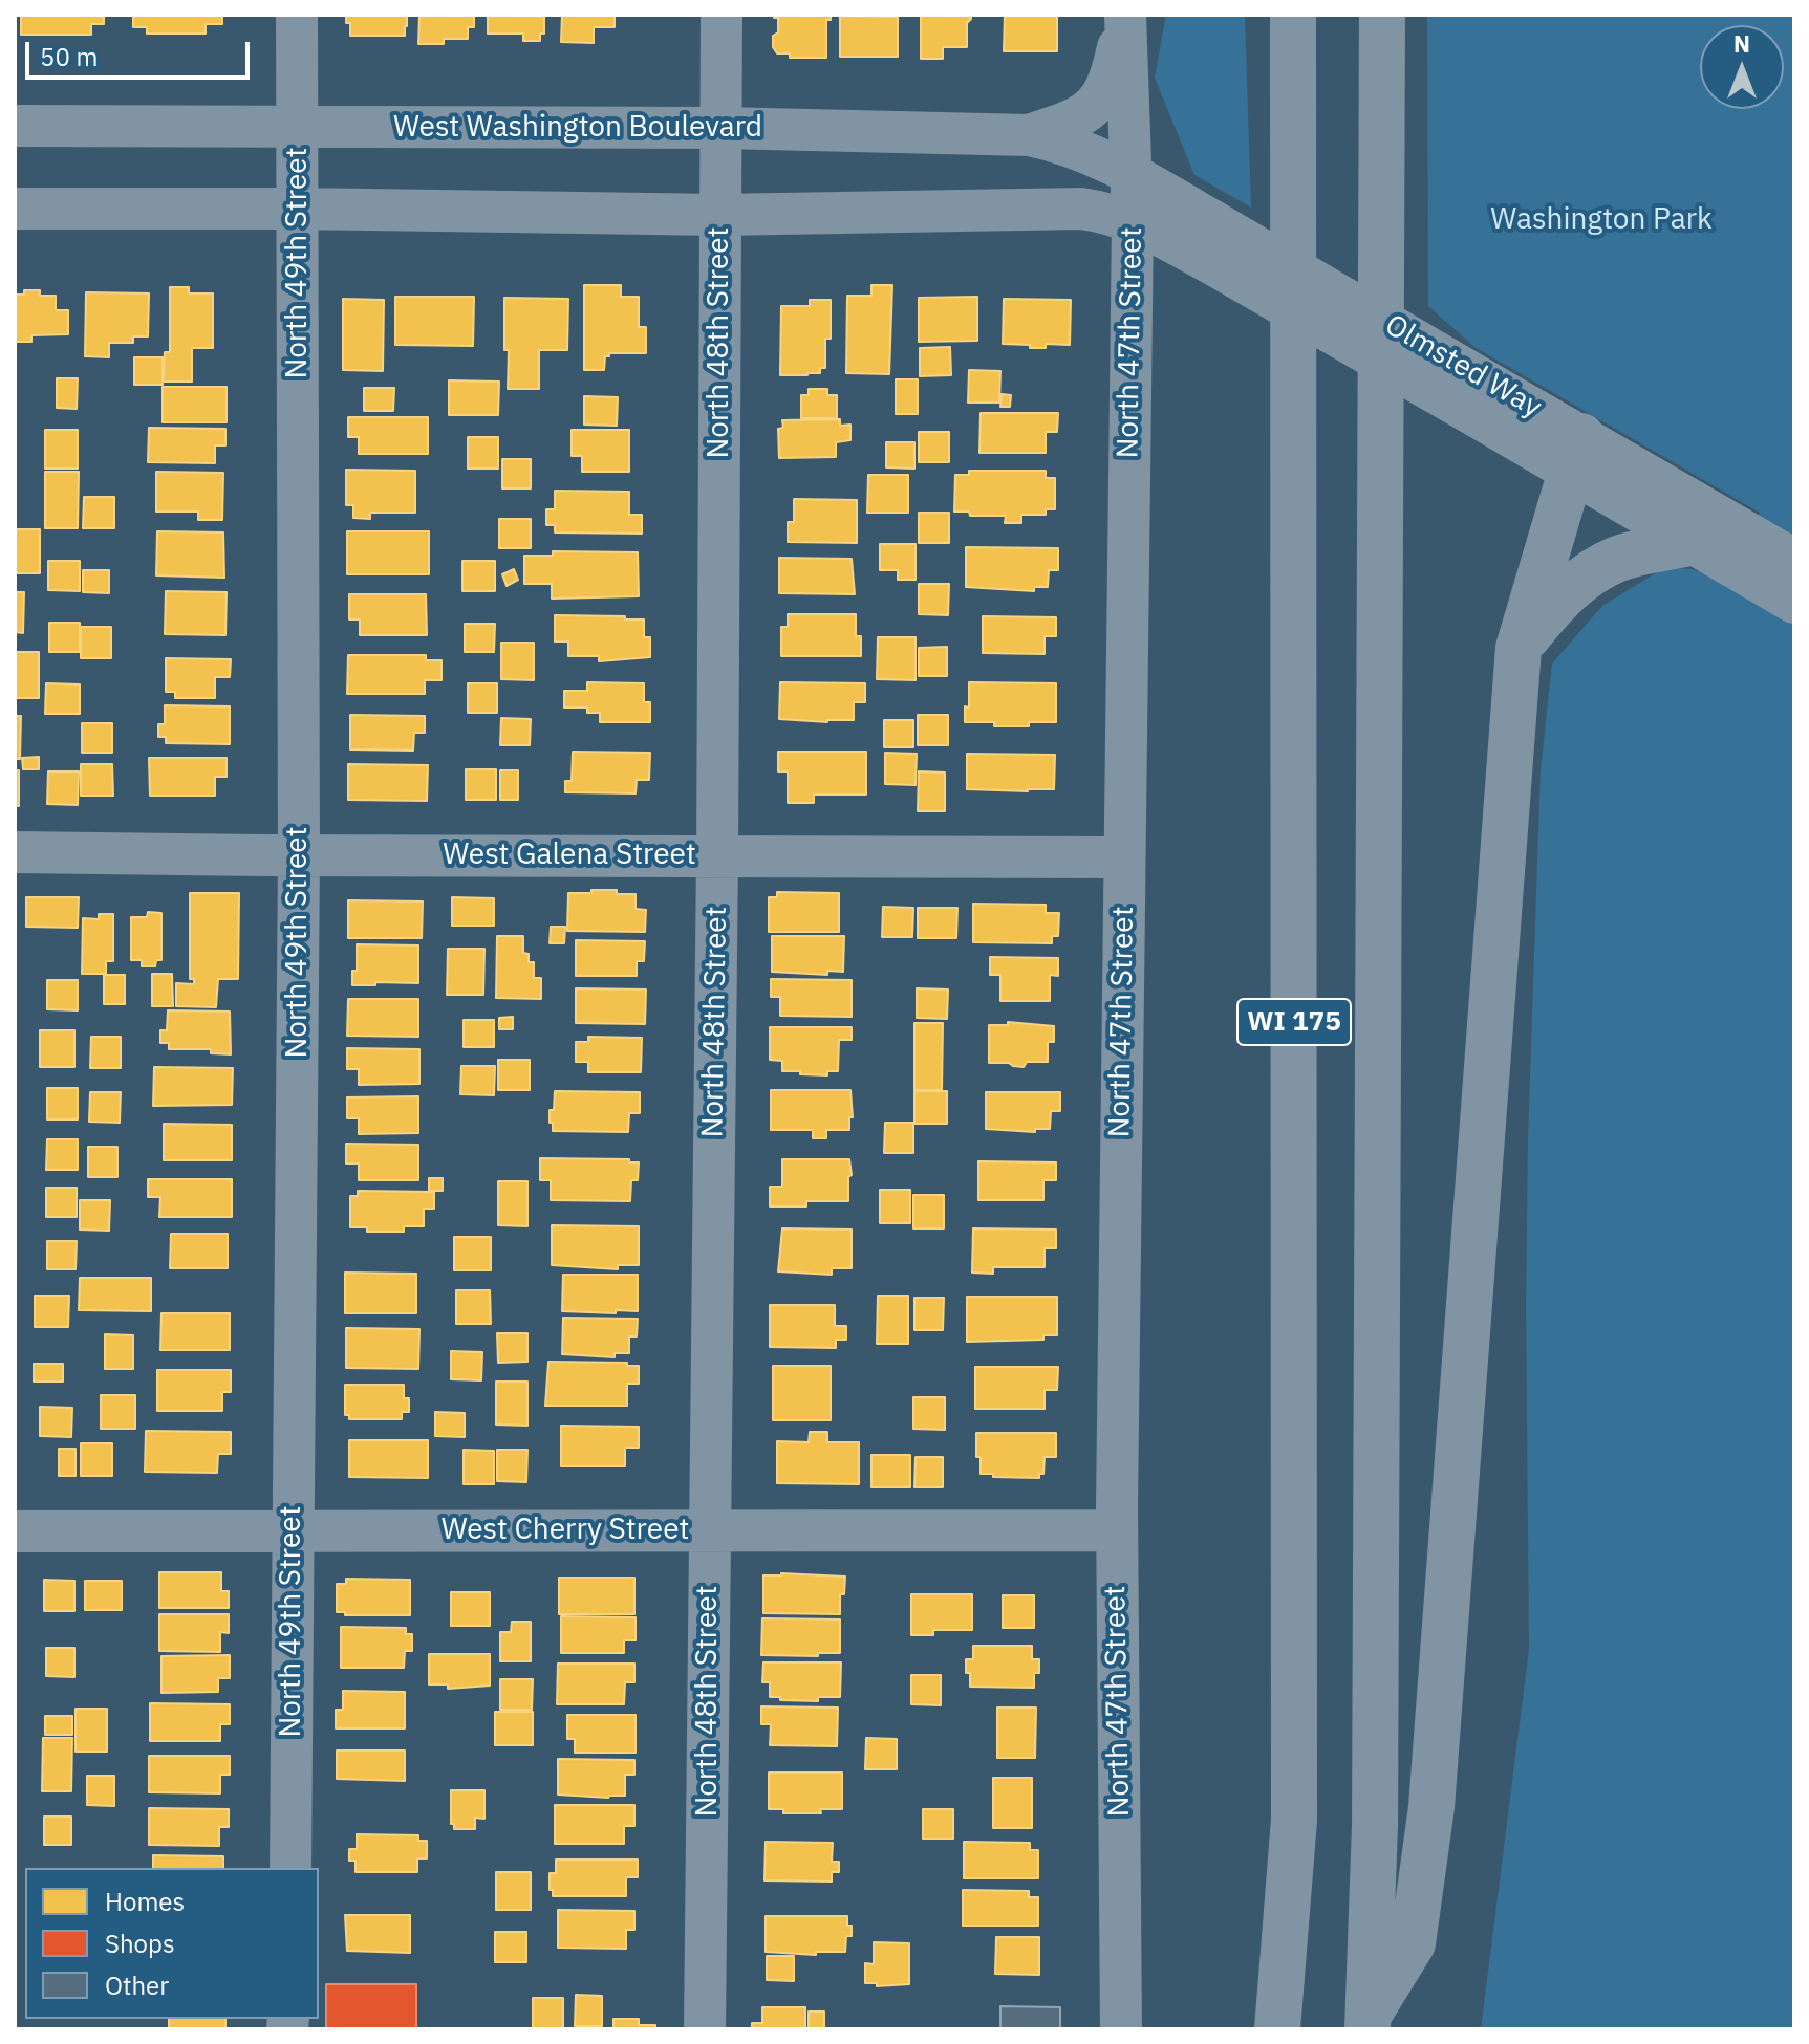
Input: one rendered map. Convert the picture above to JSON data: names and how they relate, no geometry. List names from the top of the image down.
{
  "streets": {
    "highway": ["WI 175"],
    "street": [
      "West Washington Boulevard",
      "North 49th Street",
      "North 48th Street",
      "North 47th Street",
      "Olmsted Way",
      "West Galena Street",
      "West Cherry Street"
    ]
  },
  "crossings": [
    ["West Washington Boulevard", "North 49th Street"],
    ["West Washington Boulevard", "North 48th Street"],
    ["West Washington Boulevard", "North 47th Street"],
    ["West Washington Boulevard", "Olmsted Way"],
    ["North 49th Street", "West Galena Street"],
    ["North 49th Street", "West Cherry Street"],
    ["North 48th Street", "West Galena Street"],
    ["North 48th Street", "West Cherry Street"],
    ["North 47th Street", "Olmsted Way"],
    ["North 47th Street", "West Galena Street"],
    ["North 47th Street", "West Cherry Street"]
  ],
  "parks": ["Washington Park"],
  "legend": ["Homes", "Shops", "Other"],
  "scale_bar": "50 m",
  "north": "top"
}
